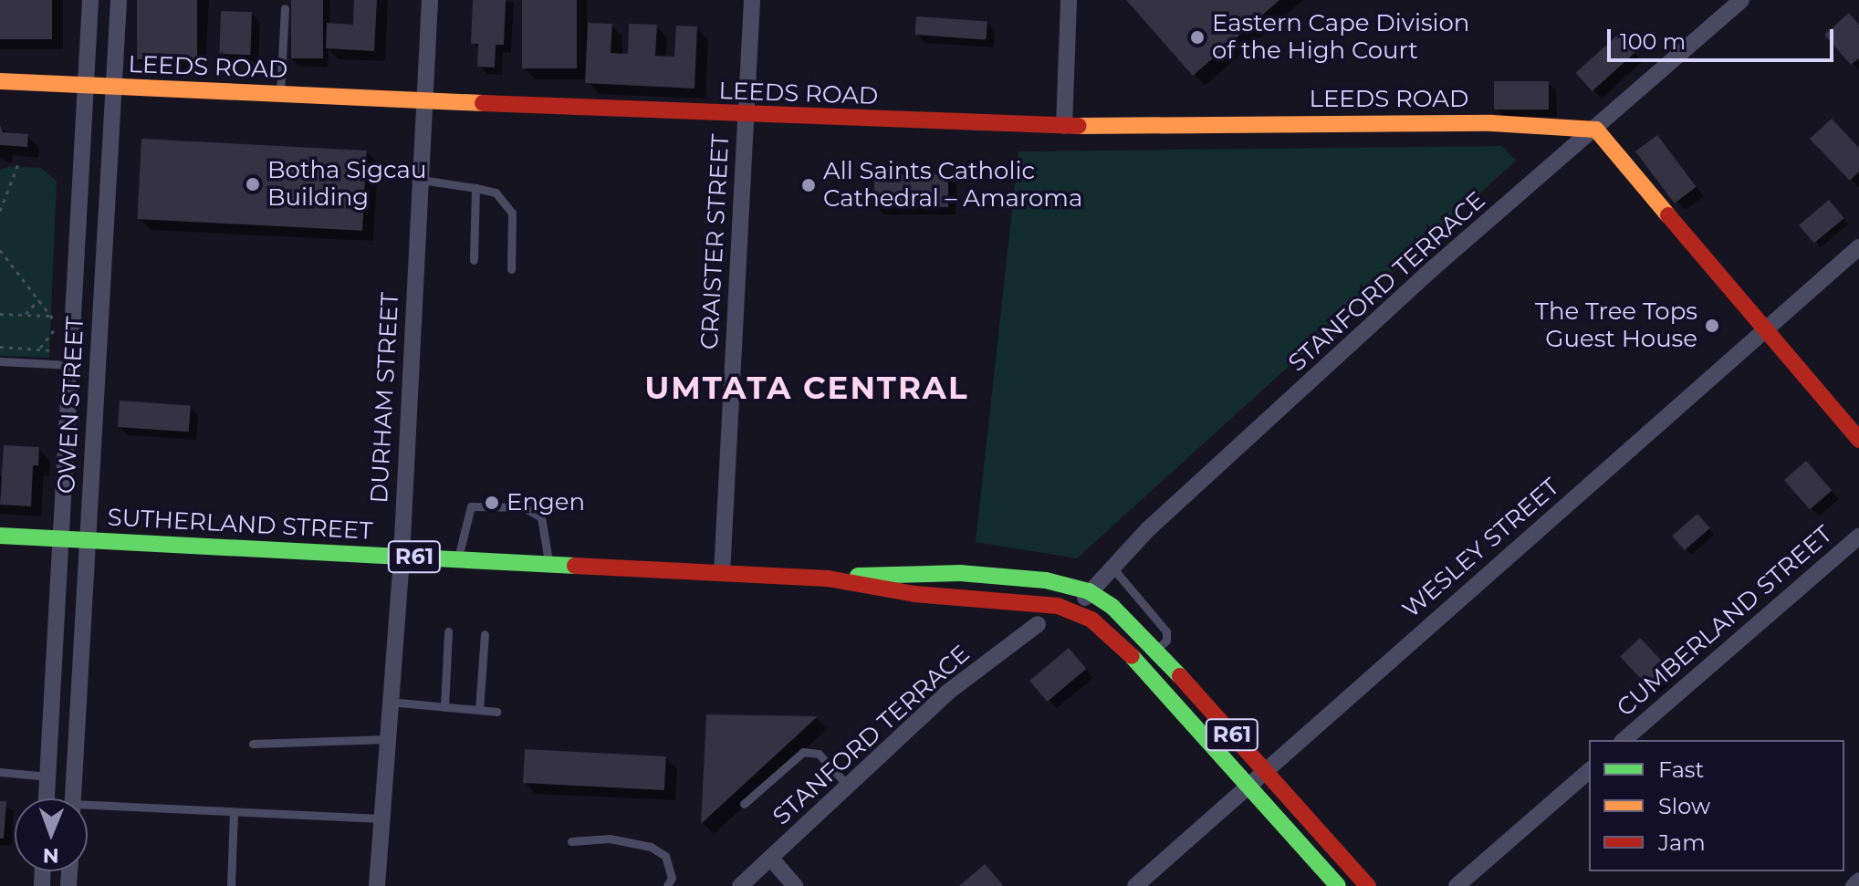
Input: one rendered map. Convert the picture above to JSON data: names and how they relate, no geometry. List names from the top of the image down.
{
  "streets": {
    "main road": ["LEEDS ROAD", "SUTHERLAND STREET", "R61"],
    "street": [
      "CRAISTER STREET",
      "STANFORD TERRACE",
      "DURHAM STREET",
      "OWEN STREET",
      "WESLEY STREET",
      "CUMBERLAND STREET"
    ]
  },
  "crossings": [
    ["LEEDS ROAD", "CRAISTER STREET"],
    ["LEEDS ROAD", "STANFORD TERRACE"],
    ["LEEDS ROAD", "DURHAM STREET"],
    ["LEEDS ROAD", "OWEN STREET"],
    ["CRAISTER STREET", "SUTHERLAND STREET"],
    ["STANFORD TERRACE", "SUTHERLAND STREET"],
    ["DURHAM STREET", "SUTHERLAND STREET"],
    ["OWEN STREET", "SUTHERLAND STREET"],
    ["SUTHERLAND STREET", "WESLEY STREET"]
  ],
  "districts": ["UMTATA CENTRAL"],
  "places": [
    "Eastern Cape Division of the High Court",
    "Botha Sigcau Building",
    "All Saints Catholic Cathedral – Amaroma",
    "The Tree Tops Guest House",
    "Engen"
  ],
  "legend": ["Fast", "Slow", "Jam"],
  "scale_bar": "100 m",
  "north": "bottom"
}
